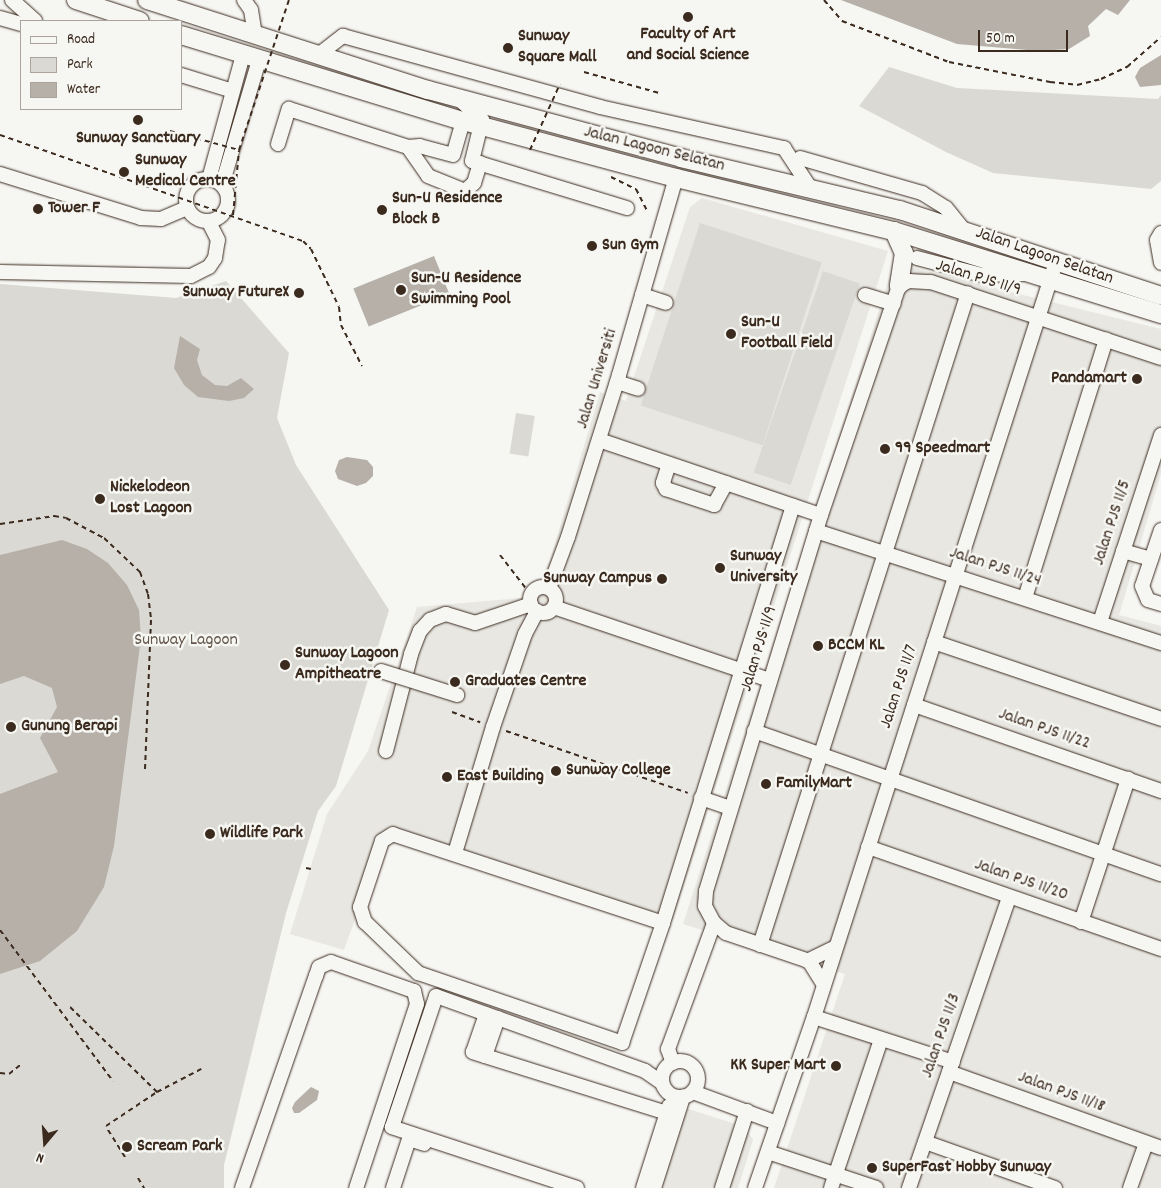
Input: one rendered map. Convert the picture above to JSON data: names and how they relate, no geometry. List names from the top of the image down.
{
  "streets": {
    "main road": ["Jalan Lagoon Selatan"],
    "street": [
      "Jalan PJS 11/9",
      "Jalan Universiti",
      "Jalan PJS 11/5",
      "Jalan PJS 11/24",
      "Jalan PJS 11/7",
      "Jalan PJS 11/22",
      "Jalan PJS 11/20",
      "Jalan PJS 11/3",
      "Jalan PJS 11/18"
    ]
  },
  "crossings": [
    ["Jalan Lagoon Selatan", "Jalan Universiti"],
    ["Jalan Lagoon Selatan", "Jalan PJS 11/7"],
    ["Jalan PJS 11/9", "Jalan PJS 11/24"],
    ["Jalan PJS 11/9", "Jalan PJS 11/7"],
    ["Jalan PJS 11/5", "Jalan PJS 11/24"],
    ["Jalan PJS 11/24", "Jalan PJS 11/7"],
    ["Jalan PJS 11/7", "Jalan PJS 11/22"],
    ["Jalan PJS 11/7", "Jalan PJS 11/20"],
    ["Jalan PJS 11/7", "Jalan PJS 11/18"],
    ["Jalan PJS 11/20", "Jalan PJS 11/3"],
    ["Jalan PJS 11/3", "Jalan PJS 11/18"]
  ],
  "parks": ["Sunway Lagoon"],
  "places": [
    "Faculty of Art and Social Science",
    "Sunway Square Mall",
    "Sunway Sanctuary",
    "Sunway Medical Centre",
    "Tower F",
    "Sun-U Residence Block B",
    "Sun Gym",
    "Sun-U Residence Swimming Pool",
    "Sunway FutureX",
    "Sun-U Football Field",
    "Pandamart",
    "99 Speedmart",
    "Nickelodeon Lost Lagoon",
    "Sunway University",
    "Sunway Campus",
    "BCCM KL",
    "Sunway Lagoon Ampitheatre",
    "Graduates Centre",
    "Gunung Berapi",
    "Sunway College",
    "East Building",
    "FamilyMart",
    "Wildlife Park",
    "KK Super Mart",
    "Scream Park",
    "SuperFast Hobby Sunway"
  ],
  "legend": ["Road", "Park", "Water"],
  "scale_bar": "50 m",
  "north": "bottom"
}
